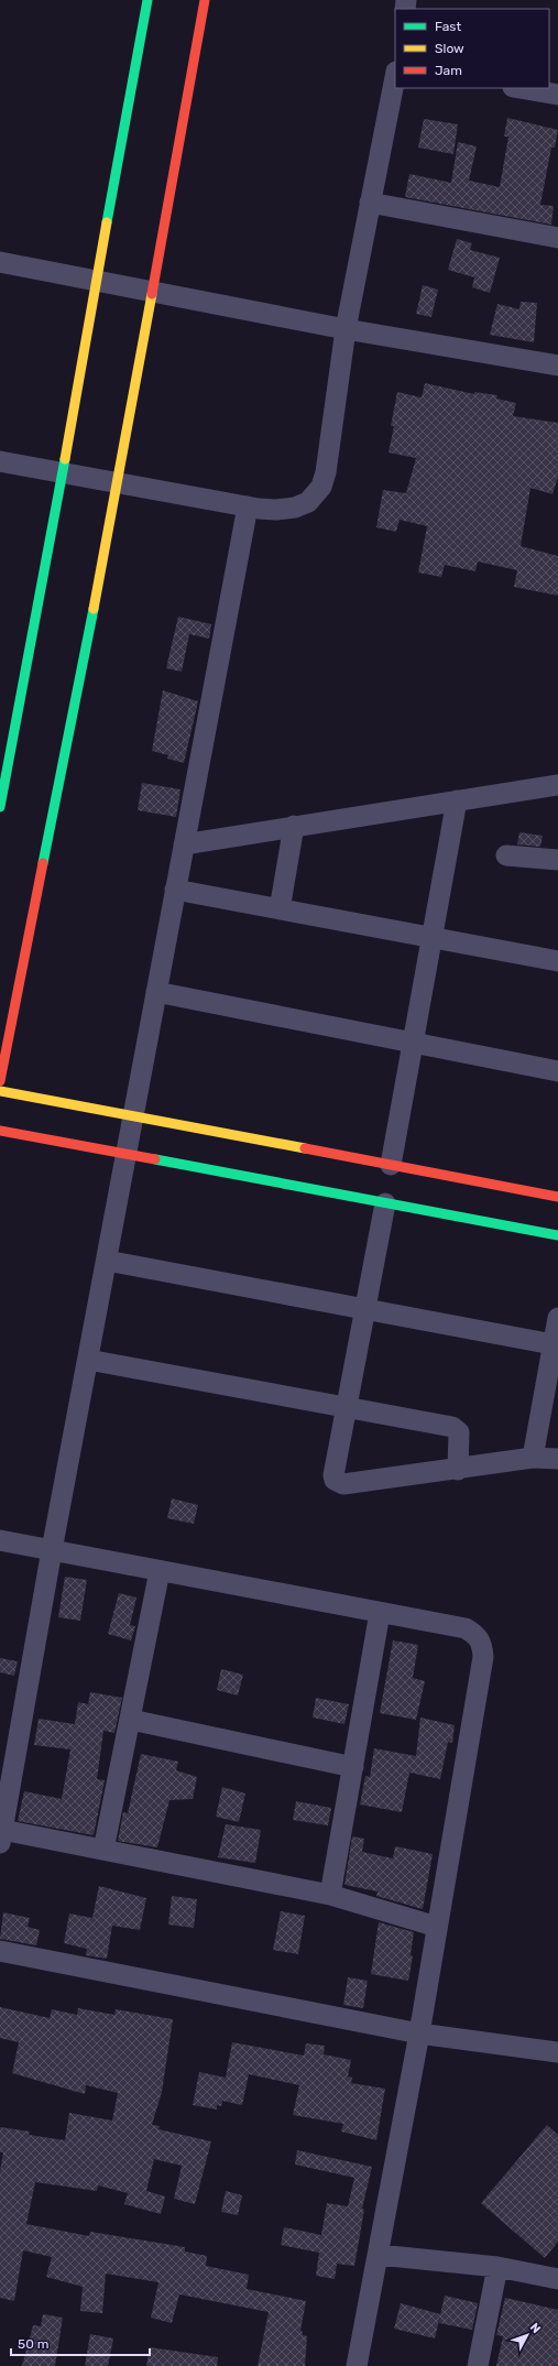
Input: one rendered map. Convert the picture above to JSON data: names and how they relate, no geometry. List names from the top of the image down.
{
  "legend": ["Fast", "Slow", "Jam"],
  "scale_bar": "50 m",
  "north": "top right"
}
